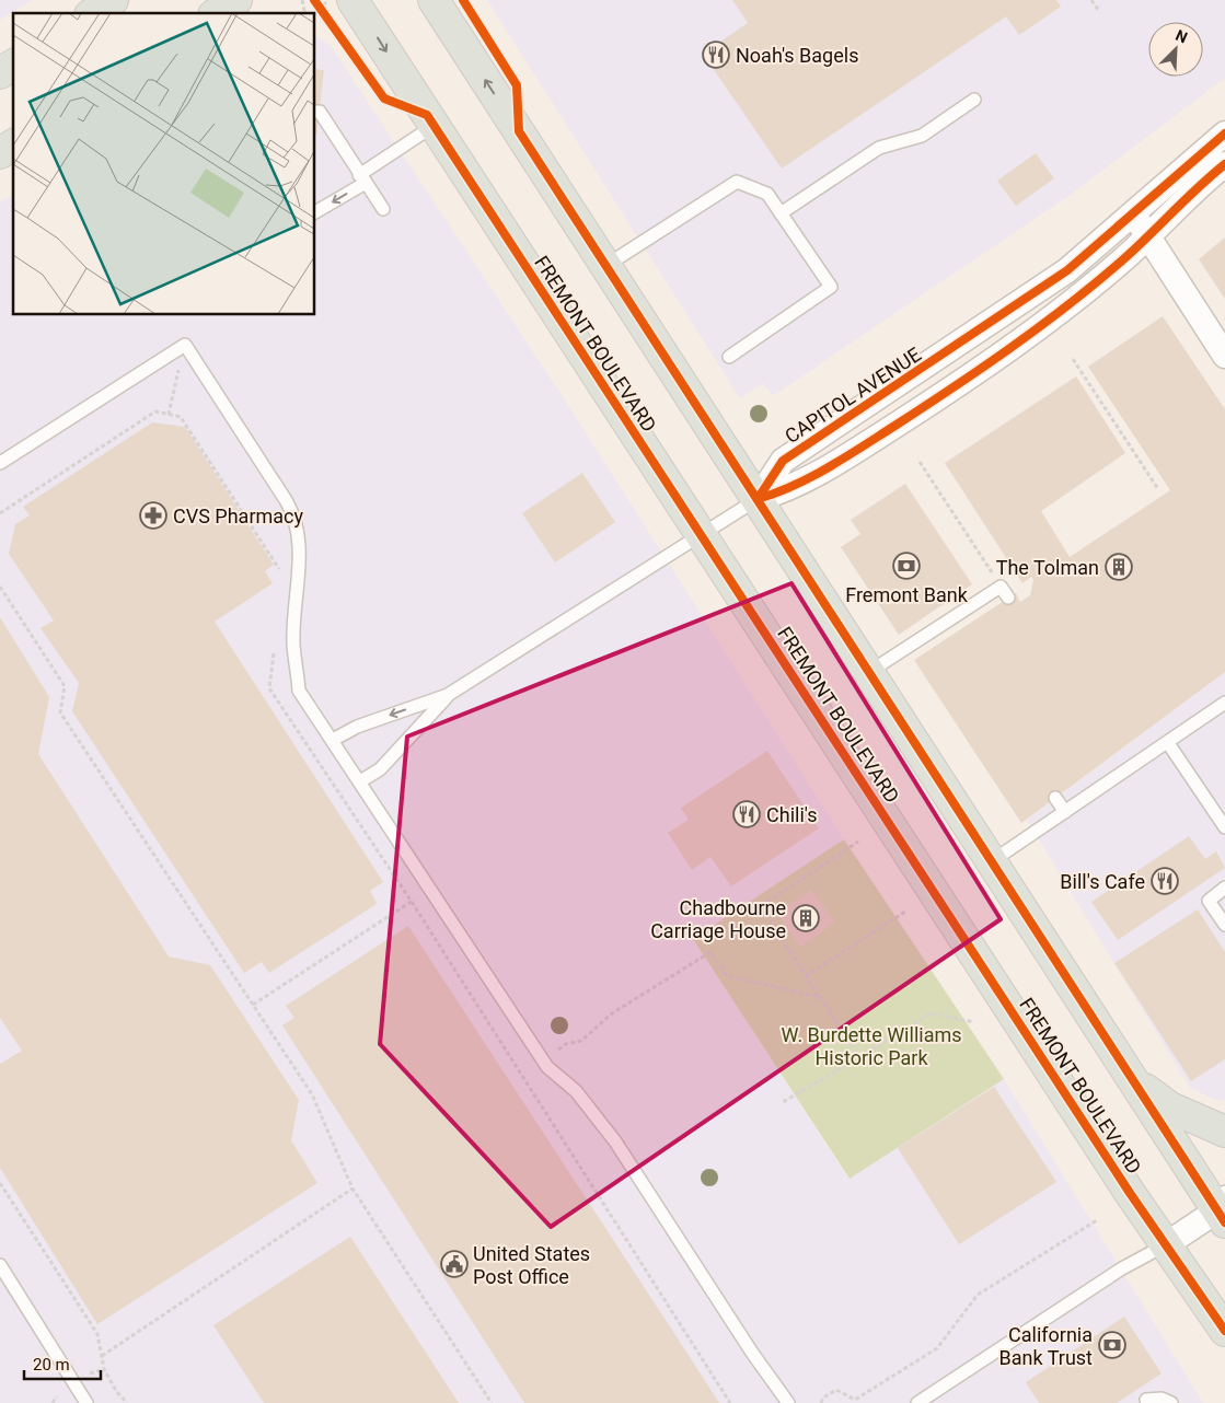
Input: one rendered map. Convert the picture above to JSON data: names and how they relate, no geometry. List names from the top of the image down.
{
  "streets": {
    "main road": ["FREMONT BOULEVARD"],
    "street": ["CAPITOL AVENUE"]
  },
  "parks": ["W. Burdette Williams Historic Park"],
  "places": {
    "restaurant": ["Noah's Bagels", "Chili's", "Bill's Cafe"],
    "pharmacy": ["CVS Pharmacy"],
    "bank": ["Fremont Bank", "California Bank Trust"],
    "building": ["The Tolman", "Chadbourne Carriage House"],
    "public building": ["United States Post Office"]
  },
  "scale_bar": "20 m",
  "north": "top right"
}
